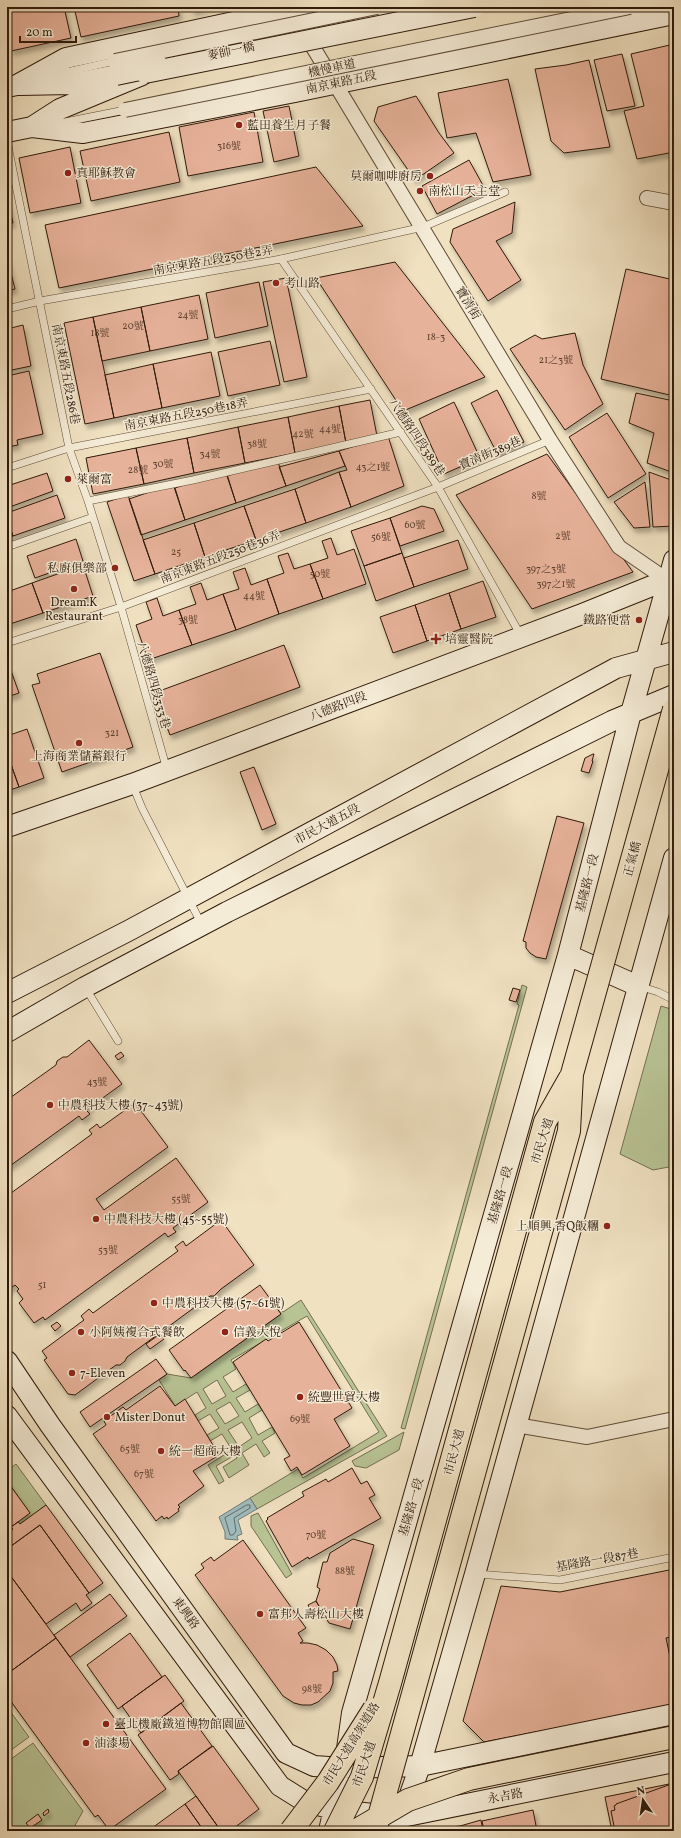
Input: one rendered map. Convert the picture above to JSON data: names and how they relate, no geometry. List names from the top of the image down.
{
  "streets": {
    "highway": ["正氣橋", "市民大道", "市民大道高架道路"],
    "main road": [
      "麥帥一橋",
      "南京東路五段",
      "八德路四段",
      "市民大道五段",
      "基隆路一段",
      "東興路",
      "永吉路"
    ],
    "street": ["機慢車道", "寶清街"],
    "lane": [
      "南京東路五段250巷2弄",
      "南京東路五段286巷",
      "南京東路五段250巷18弄",
      "八德路四段389巷",
      "寶清街389巷",
      "南京東路五段250巷36弄",
      "八德路四段333巷",
      "基隆路一段87巷"
    ]
  },
  "crossings": [
    ["麥帥一橋", "機慢車道"],
    ["麥帥一橋", "南京東路五段"],
    ["機慢車道", "南京東路五段"],
    ["南京東路五段", "寶清街"],
    ["南京東路五段250巷2弄", "寶清街"],
    ["南京東路五段250巷2弄", "南京東路五段286巷"],
    ["南京東路五段250巷2弄", "八德路四段389巷"],
    ["寶清街", "寶清街389巷"],
    ["寶清街", "八德路四段"],
    ["寶清街", "基隆路一段"],
    ["南京東路五段286巷", "南京東路五段250巷18弄"],
    ["南京東路五段286巷", "南京東路五段250巷36弄"],
    ["南京東路五段286巷", "八德路四段333巷"],
    ["南京東路五段250巷18弄", "八德路四段389巷"],
    ["八德路四段389巷", "寶清街389巷"],
    ["八德路四段389巷", "南京東路五段250巷36弄"],
    ["八德路四段389巷", "八德路四段"],
    ["寶清街389巷", "南京東路五段250巷36弄"],
    ["南京東路五段250巷36弄", "八德路四段333巷"],
    ["八德路四段333巷", "八德路四段"],
    ["八德路四段", "基隆路一段"],
    ["市民大道五段", "基隆路一段"],
    ["正氣橋", "市民大道"],
    ["基隆路一段", "市民大道"],
    ["基隆路一段", "東興路"],
    ["基隆路一段", "永吉路"],
    ["市民大道", "永吉路"]
  ],
  "places": {
    "other": [
      "藍田養生月子餐",
      "真耶穌教會",
      "莫爾咖啡廚房",
      "南松山天主堂",
      "考山路",
      "萊爾富",
      "私廚俱樂部",
      "Dream.K Restaurant",
      "鐵路便當",
      "上海商業儲蓄銀行",
      "中農科技大樓 (37~43號)",
      "中農科技大樓 (45~55號)",
      "上順興 香Q飯糰",
      "中農科技大樓 (57~61號)",
      "小阿姨複合式餐飲",
      "信義大悅",
      "7-Eleven",
      "統豐世貿大樓",
      "Mister Donut",
      "統一超商大樓",
      "富邦人壽松山大樓",
      "臺北機廠鐵道博物館園區",
      "油漆場"
    ],
    "health": ["培靈醫院"]
  },
  "house_numbers": [
    "316號",
    "24號",
    "20號",
    "18號",
    "18-3",
    "21之3號",
    "44號",
    "42號",
    "38號",
    "34號",
    "30號",
    "43之1號",
    "28號",
    "8號",
    "60號",
    "2號",
    "56號",
    "25",
    "397之3號",
    "50號",
    "397之1號",
    "44號",
    "38號",
    "321",
    "43號",
    "55號",
    "53號",
    "51",
    "69號",
    "65號",
    "67號",
    "70號",
    "88號",
    "98號"
  ],
  "scale_bar": "20 m",
  "north": "top"
}
